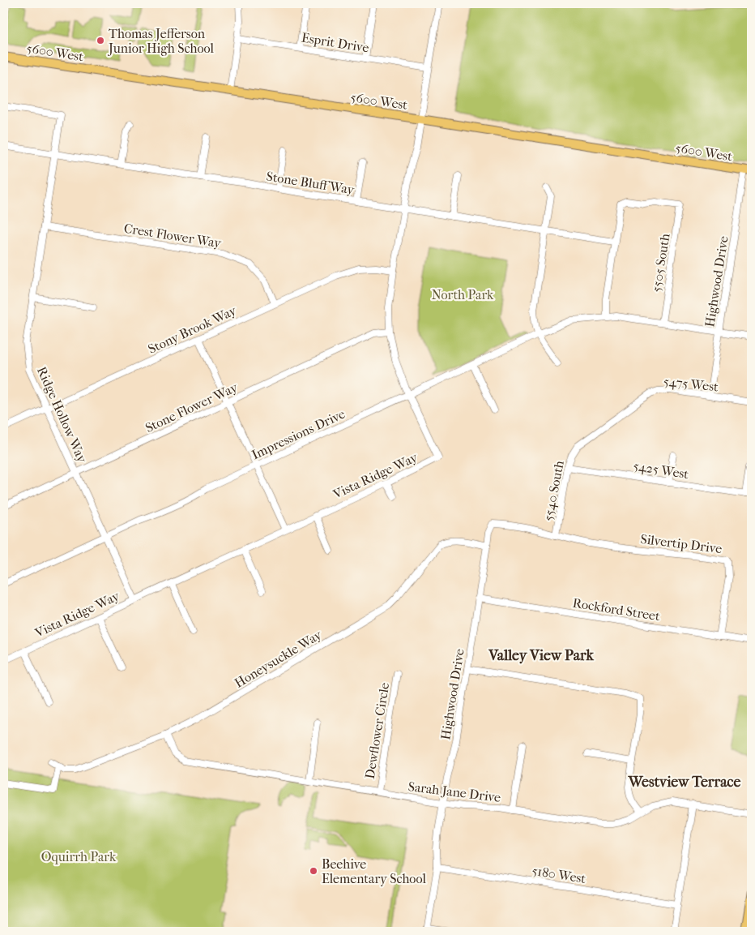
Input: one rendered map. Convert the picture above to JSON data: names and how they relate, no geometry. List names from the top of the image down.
{
  "streets": {
    "main road": ["5600 West"],
    "street": [
      "Esprit Drive",
      "Stone Bluff Way",
      "Crest Flower Way",
      "5505 South",
      "Highwood Drive",
      "Stony Brook Way",
      "5475 West",
      "Stone Flower Way",
      "Ridge Hollow Way",
      "Impressions Drive",
      "5425 West",
      "Vista Ridge Way",
      "5540 South",
      "Silvertip Drive",
      "Rockford Street",
      "Honeysuckle Way",
      "Dewflower Circle",
      "Sarah Jane Drive",
      "5180 West"
    ]
  },
  "crossings": [
    ["Esprit Drive", "Vista Ridge Way"],
    ["5600 West", "Highwood Drive"],
    ["5600 West", "Vista Ridge Way"],
    ["Stone Bluff Way", "5505 South"],
    ["Stone Bluff Way", "Ridge Hollow Way"],
    ["Stone Bluff Way", "Vista Ridge Way"],
    ["Crest Flower Way", "Stony Brook Way"],
    ["Crest Flower Way", "Ridge Hollow Way"],
    ["5505 South", "Impressions Drive"],
    ["Highwood Drive", "5475 West"],
    ["Highwood Drive", "Impressions Drive"],
    ["Highwood Drive", "5540 South"],
    ["Highwood Drive", "Silvertip Drive"],
    ["Highwood Drive", "Rockford Street"],
    ["Highwood Drive", "Honeysuckle Way"],
    ["Highwood Drive", "Sarah Jane Drive"],
    ["Highwood Drive", "5180 West"],
    ["Stony Brook Way", "Ridge Hollow Way"],
    ["Stony Brook Way", "Vista Ridge Way"],
    ["5475 West", "5540 South"],
    ["Stone Flower Way", "Ridge Hollow Way"],
    ["Stone Flower Way", "Vista Ridge Way"],
    ["Ridge Hollow Way", "Impressions Drive"],
    ["Ridge Hollow Way", "Vista Ridge Way"],
    ["Impressions Drive", "Vista Ridge Way"],
    ["5425 West", "5540 South"],
    ["5540 South", "Silvertip Drive"],
    ["Silvertip Drive", "Rockford Street"],
    ["Honeysuckle Way", "Sarah Jane Drive"],
    ["Dewflower Circle", "Sarah Jane Drive"]
  ],
  "districts": ["Valley View Park", "Westview Terrace"],
  "parks": ["North Park", "Oquirrh Park"],
  "places": ["Thomas Jefferson Junior High School", "Beehive Elementary School"]
}
